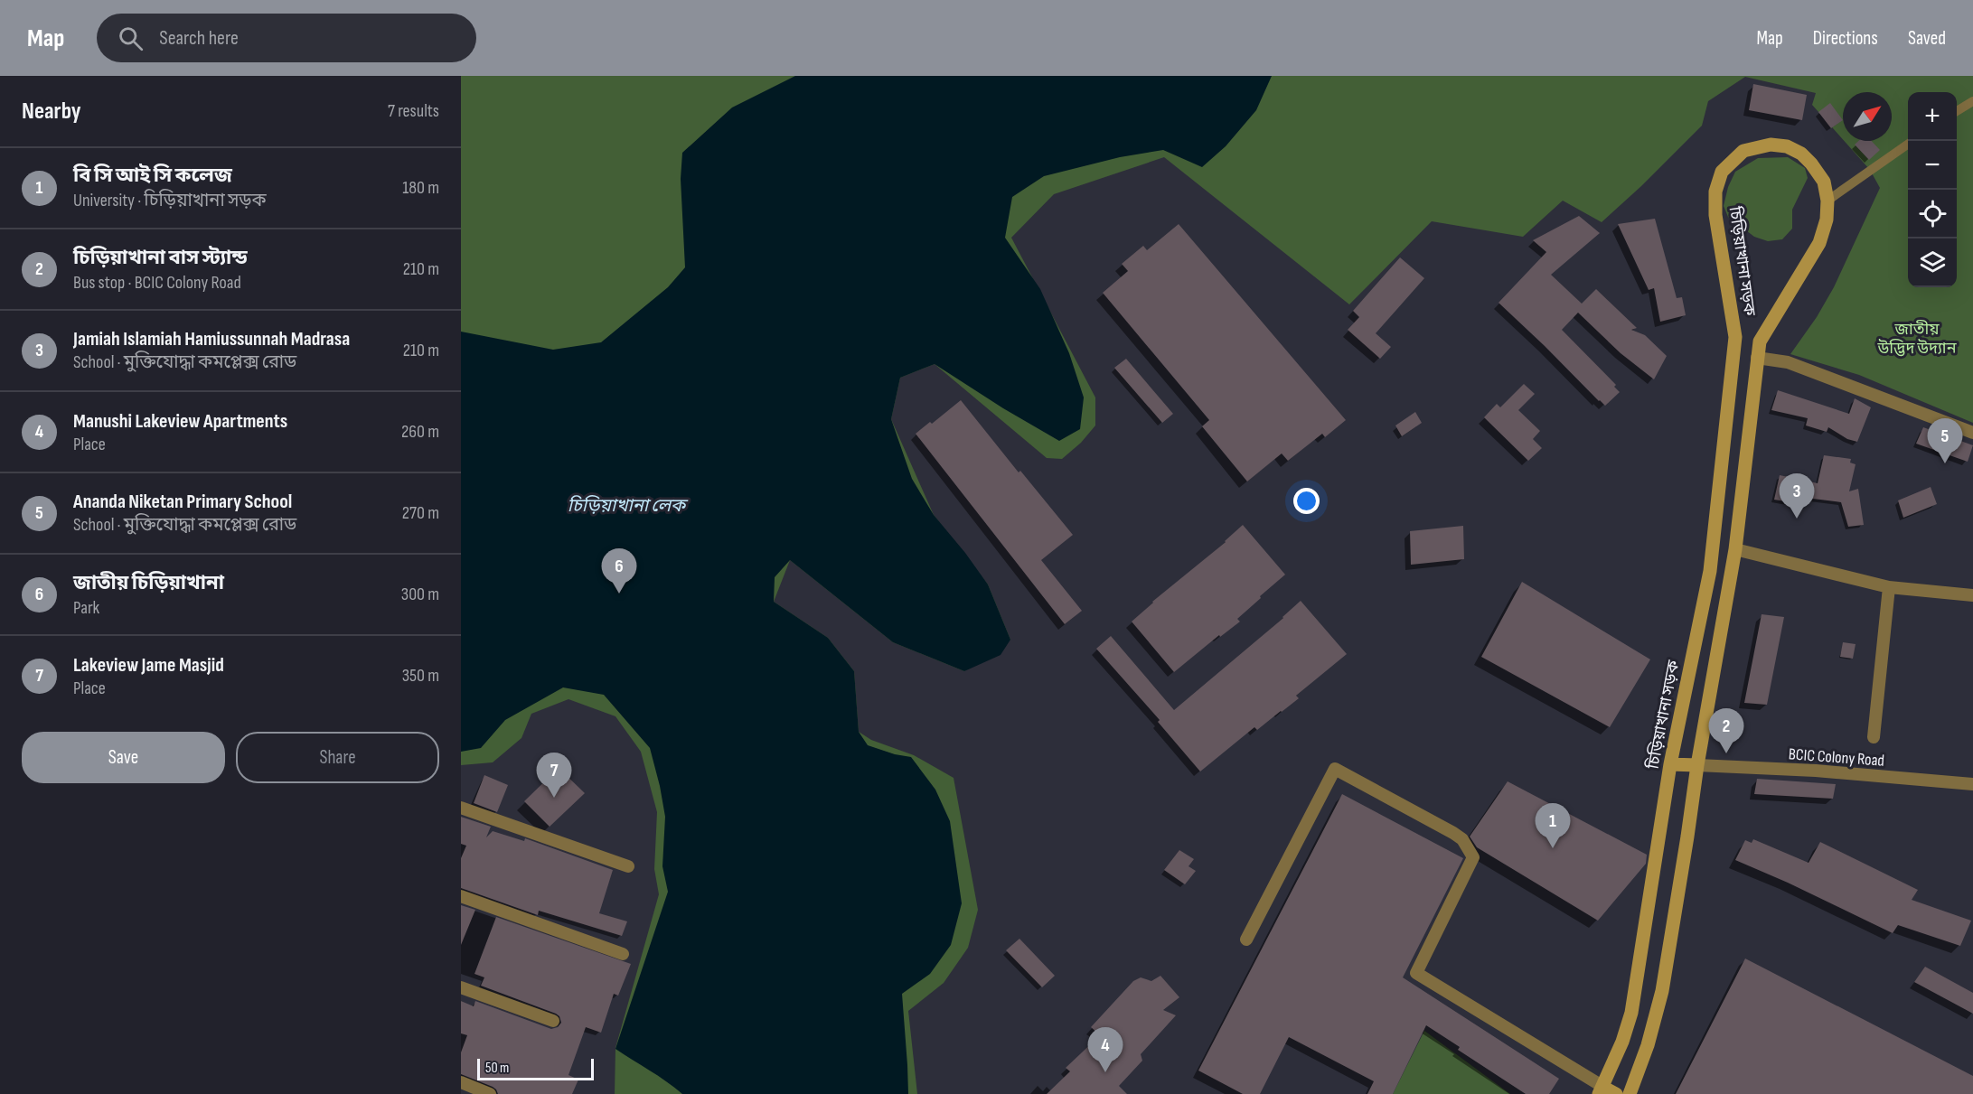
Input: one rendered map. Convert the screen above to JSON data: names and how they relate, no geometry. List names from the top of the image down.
{
  "streets": {
    "main road": ["চিড়িয়াখানা সড়ক"],
    "street": ["BCIC Colony Road"]
  },
  "crossings": [
    ["চিড়িয়াখানা সড়ক", "BCIC Colony Road"]
  ],
  "water": ["চিড়িয়াখানা লেক"],
  "parks": ["জাতীয় উদ্ভিদ উদ্যান"],
  "scale_bar": "50 m",
  "north": "top right",
  "page": {
    "header": "Map",
    "search": "Search here",
    "nav": ["Map", "Directions", "Saved"],
    "heading": ["Nearby", "7 results"],
    "map_buttons": ["+", "−"],
    "list": [
      {
        "mark": "1",
        "name": "বি সি আই সি কলেজ",
        "note": "University · চিড়িয়াখানা সড়ক",
        "value": "180 m"
      },
      {
        "mark": "2",
        "name": "চিড়িয়াখানা বাস স্ট্যান্ড",
        "note": "Bus stop · BCIC Colony Road",
        "value": "210 m"
      },
      {
        "mark": "3",
        "name": "Jamiah Islamiah Hamiussunnah Madrasa",
        "note": "School · মুক্তিযোদ্ধা কমপ্লেক্স রোড",
        "value": "210 m"
      },
      {
        "mark": "4",
        "name": "Manushi Lakeview Apartments",
        "note": "Place",
        "value": "260 m"
      },
      {
        "mark": "5",
        "name": "Ananda Niketan Primary School",
        "note": "School · মুক্তিযোদ্ধা কমপ্লেক্স রোড",
        "value": "270 m"
      },
      {
        "mark": "6",
        "name": "জাতীয় চিড়িয়াখানা",
        "note": "Park",
        "value": "300 m"
      },
      {
        "mark": "7",
        "name": "Lakeview Jame Masjid",
        "note": "Place",
        "value": "350 m"
      }
    ],
    "pins": [
      "5",
      "3",
      "6",
      "2",
      "7",
      "1",
      "4"
    ],
    "buttons": ["Save", "Share"],
    "scale": "50 m"
  }
}
